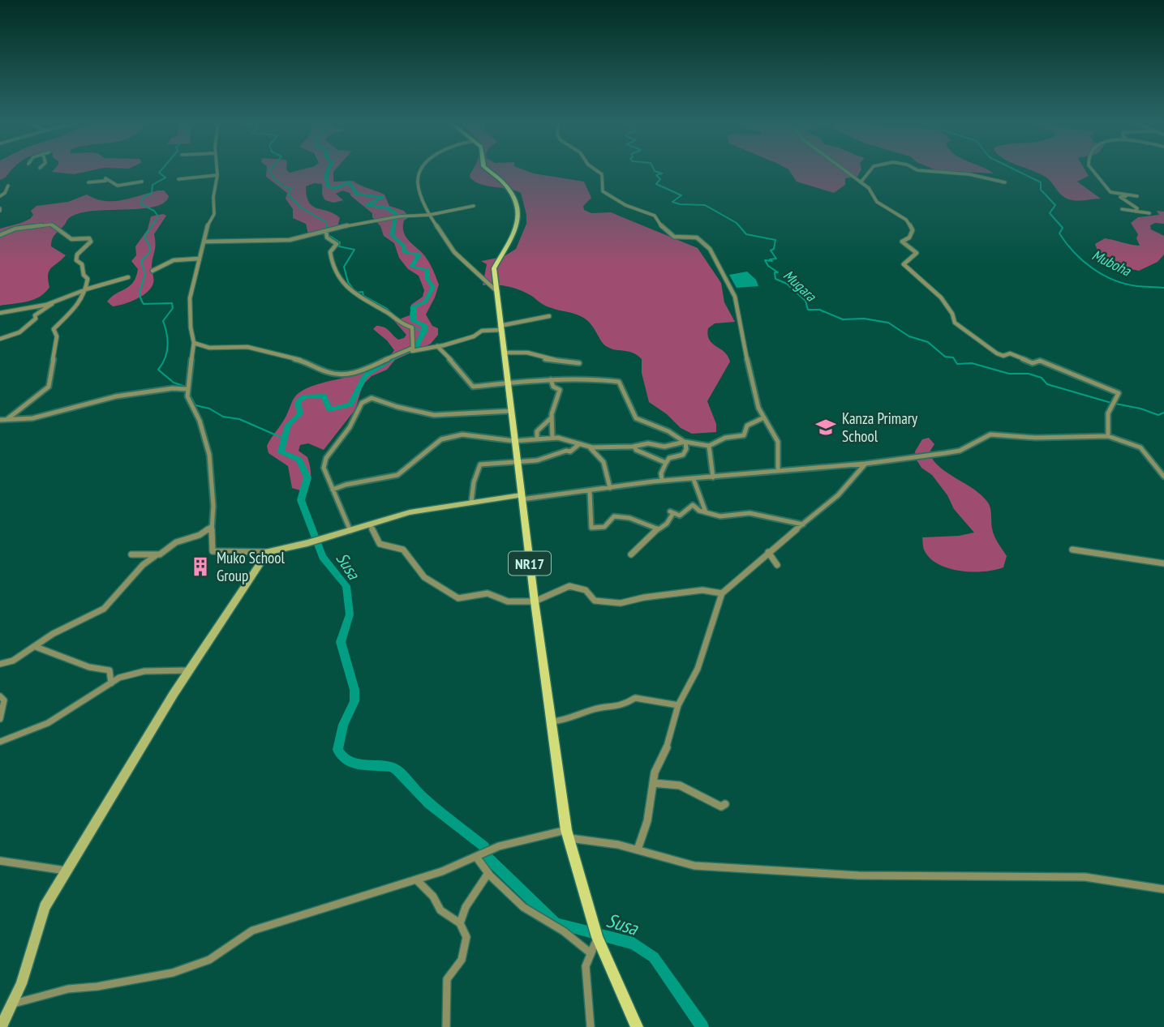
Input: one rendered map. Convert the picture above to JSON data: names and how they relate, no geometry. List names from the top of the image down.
{
  "streets": {
    "main road": ["NR17"]
  },
  "water": ["Muboha", "Mugara", "Susa"],
  "places": {
    "school or university": ["Kanza Primary School"],
    "building": ["Muko School Group"]
  }
}
